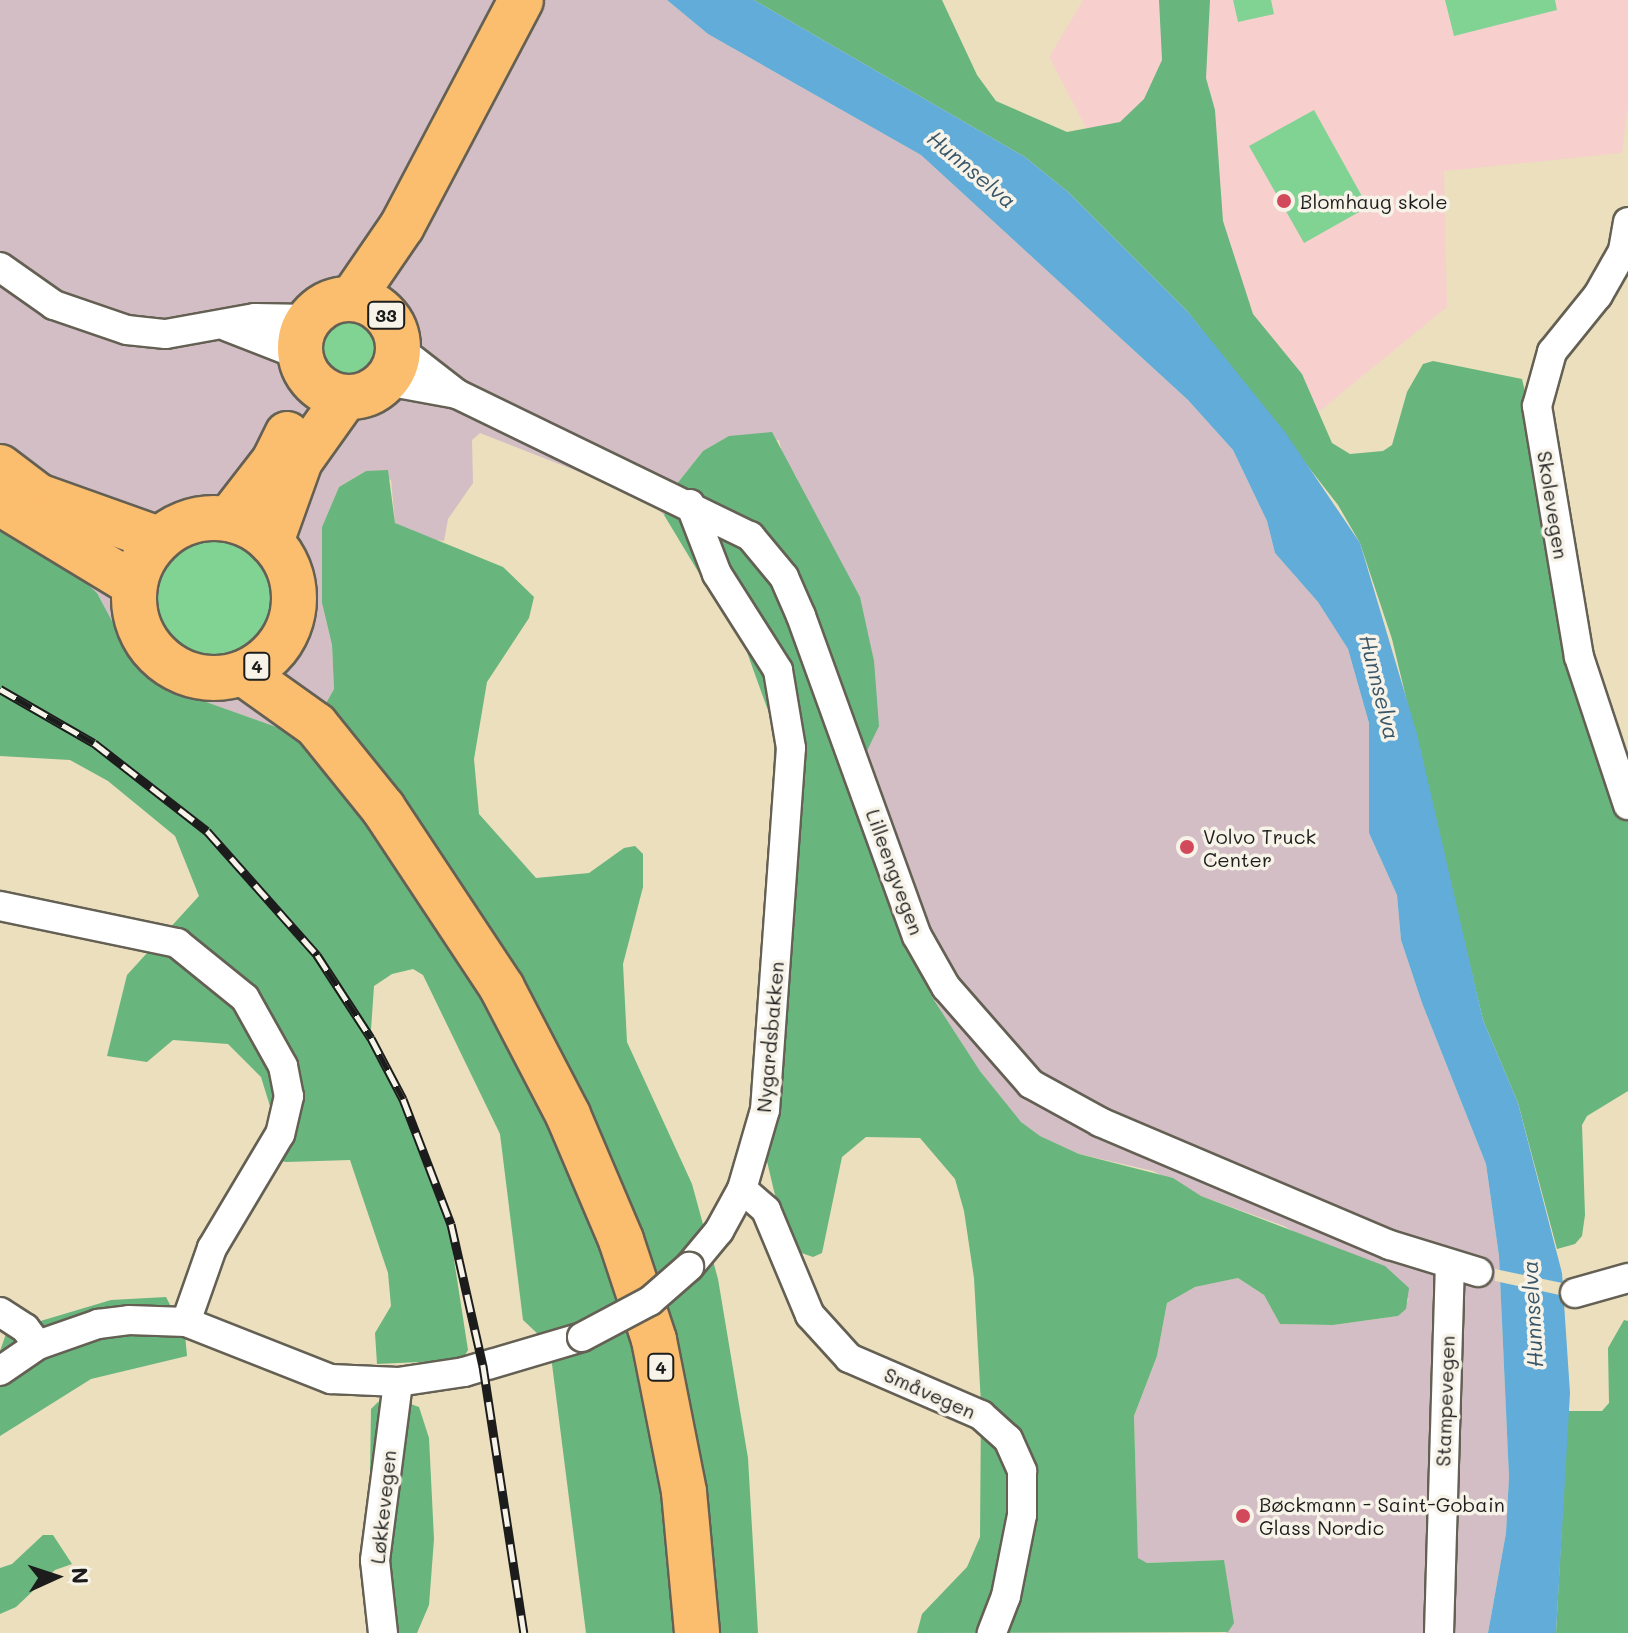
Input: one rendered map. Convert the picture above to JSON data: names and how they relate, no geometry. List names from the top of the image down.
{
  "streets": {
    "main road": ["33", "4"],
    "street": [
      "Skolevegen",
      "Lilleengvegen",
      "Nygardsbakken",
      "Småvegen",
      "Stampevegen",
      "Løkkevegen"
    ]
  },
  "crossings": [
    ["33", "4"],
    ["33", "Lilleengvegen"],
    ["Lilleengvegen", "Nygardsbakken"],
    ["Lilleengvegen", "Stampevegen"],
    ["Nygardsbakken", "Småvegen"],
    ["Nygardsbakken", "Løkkevegen"]
  ],
  "water": ["Hunnselva"],
  "places": ["Blomhaug skole", "Volvo Truck Center", "Bøckmann - Saint-Gobain Glass Nordic"],
  "north": "right"
}
